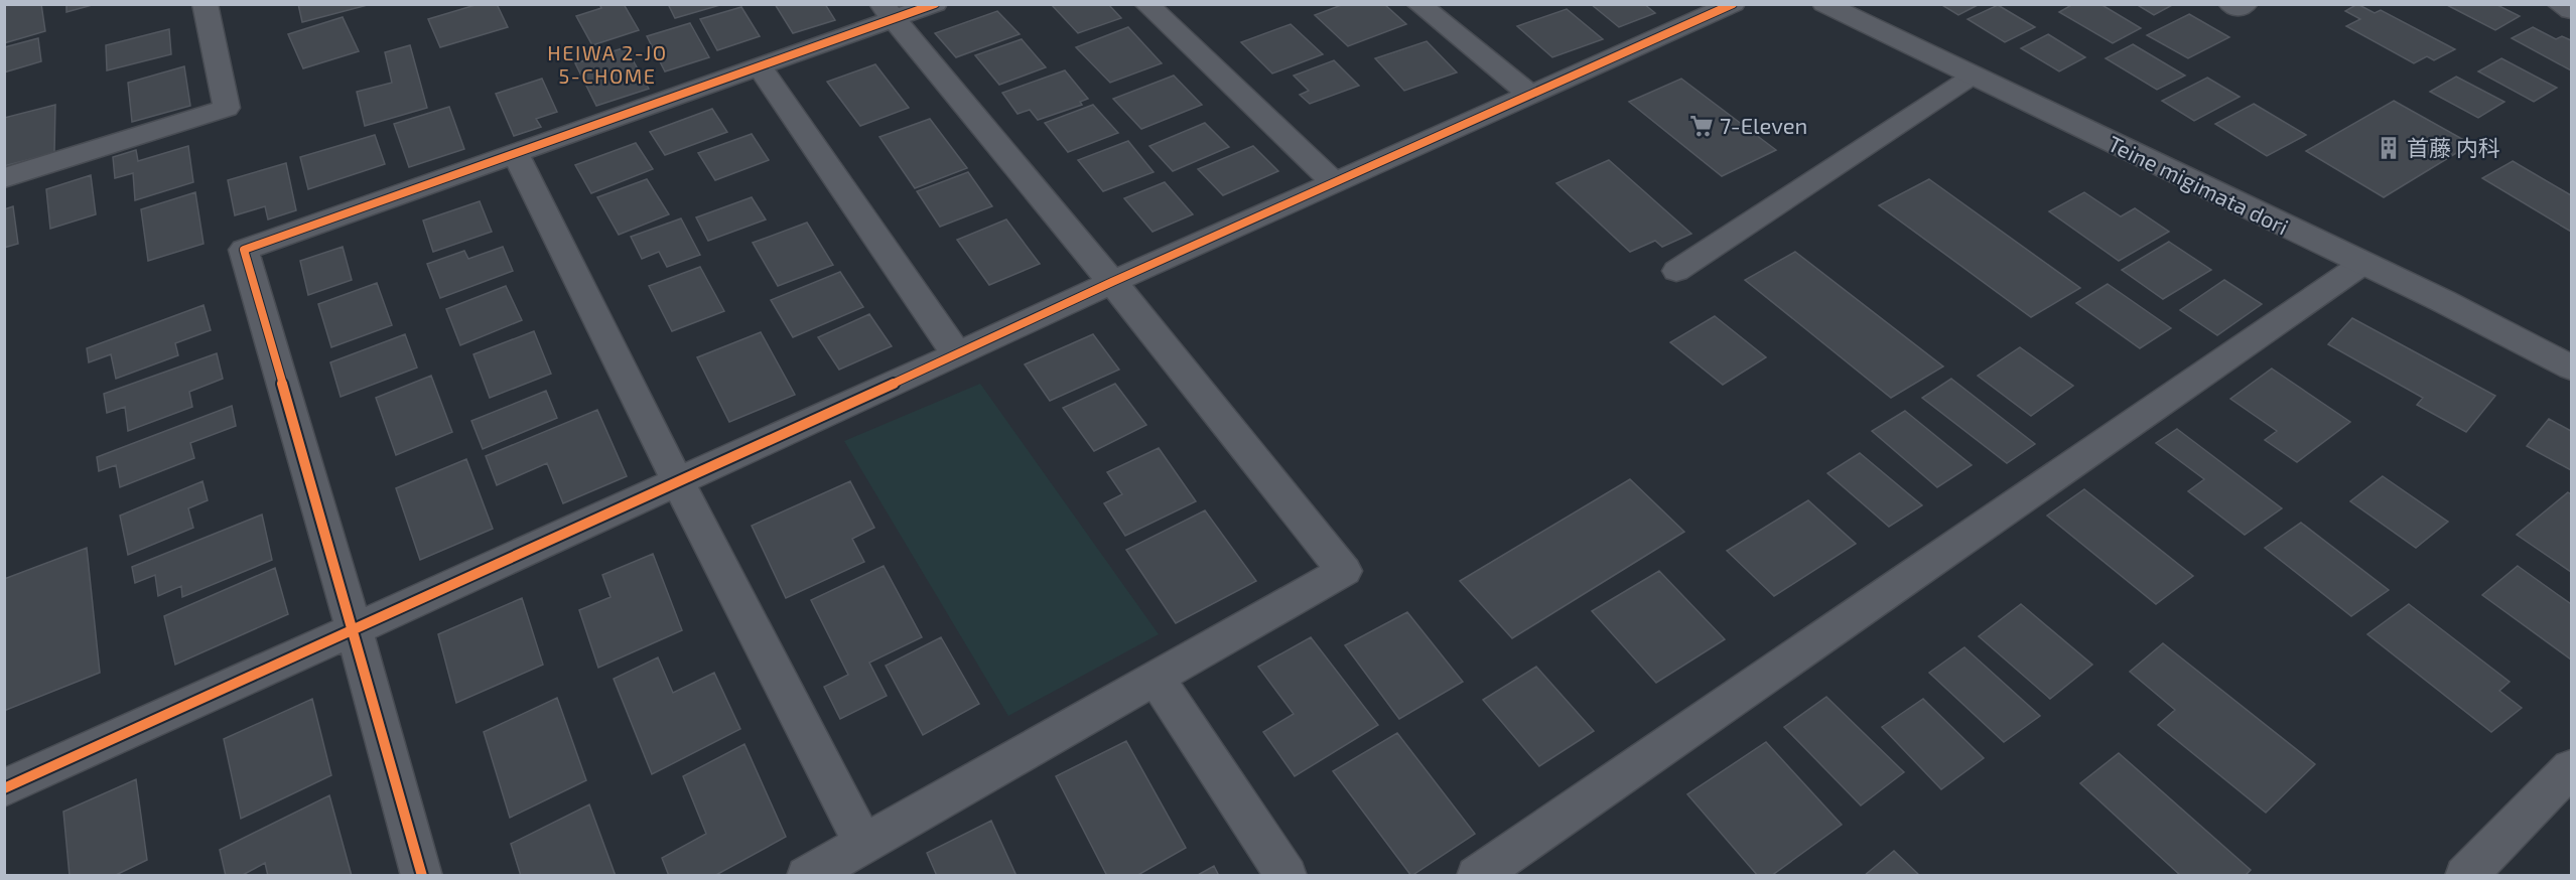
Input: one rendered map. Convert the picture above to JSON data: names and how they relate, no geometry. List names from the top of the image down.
{
  "streets": {
    "street": ["Teine migimata dori"]
  },
  "districts": ["HEIWA 2-JO 5-CHOME"],
  "places": {
    "supermarket": ["7-Eleven"],
    "building": ["首藤 内科"]
  }
}
